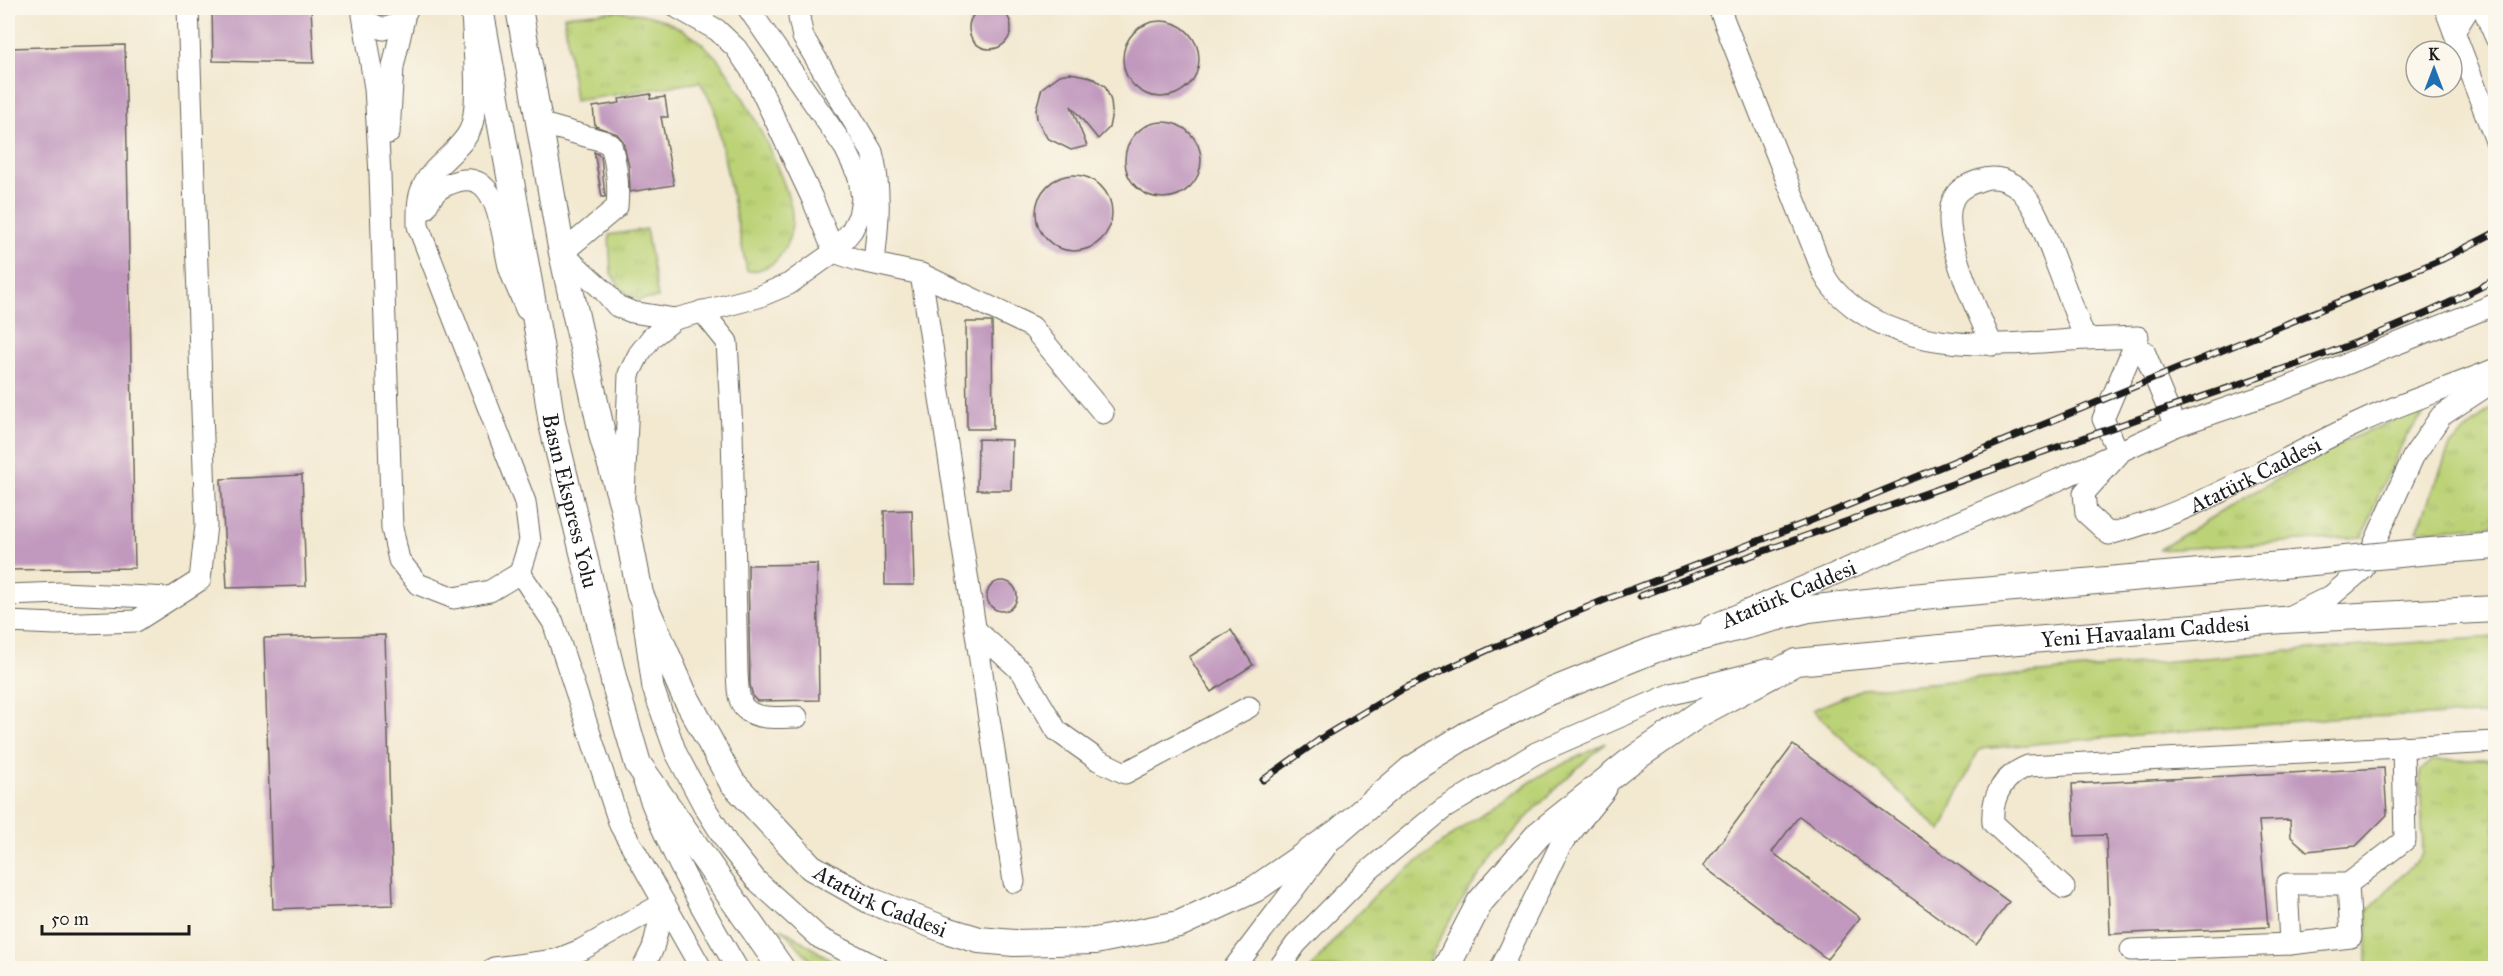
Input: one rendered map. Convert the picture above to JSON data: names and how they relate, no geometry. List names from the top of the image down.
{
  "streets": {
    "main road": ["Atatürk Caddesi", "Basın Ekspress Yolu", "Yeni Havaalanı Caddesi"]
  },
  "crossings": [
    ["Atatürk Caddesi", "Basın Ekspress Yolu"]
  ],
  "scale_bar": "50 m",
  "north": "top"
}
